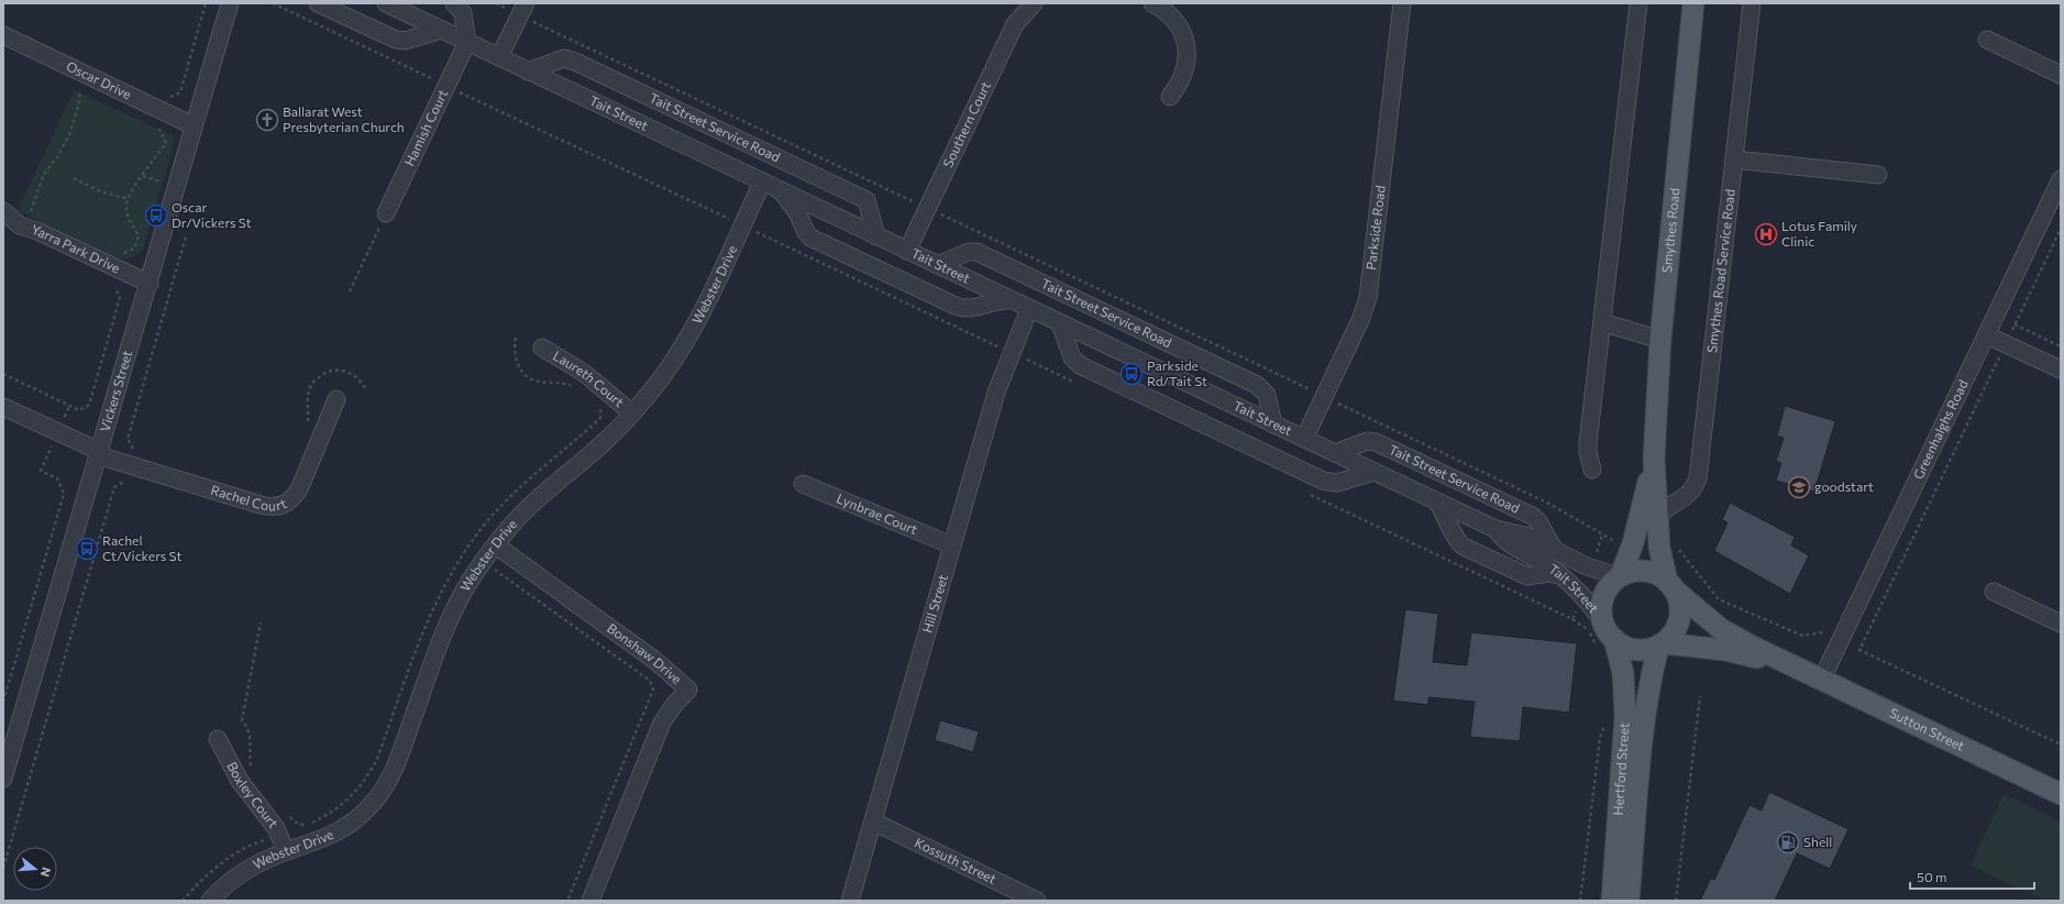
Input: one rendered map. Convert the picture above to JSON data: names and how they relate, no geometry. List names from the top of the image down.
{
  "streets": {
    "main road": ["Smythes Road", "Sutton Street", "Hertford Street"],
    "street": [
      "Oscar Drive",
      "Tait Street",
      "Southern Court",
      "Hamish Court",
      "Tait Street Service Road",
      "Parkside Road",
      "Yarra Park Drive",
      "Smythes Road Service Road",
      "Webster Drive",
      "Laureth Court",
      "Vickers Street",
      "Greenhalghs Road",
      "Rachel Court",
      "Lynbrae Court",
      "Hill Street",
      "Bonshaw Drive",
      "Boxley Court",
      "Kossuth Street"
    ]
  },
  "crossings": [
    ["Oscar Drive", "Vickers Street"],
    ["Tait Street", "Southern Court"],
    ["Tait Street", "Hamish Court"],
    ["Tait Street", "Tait Street Service Road"],
    ["Tait Street", "Parkside Road"],
    ["Tait Street", "Smythes Road"],
    ["Tait Street", "Webster Drive"],
    ["Tait Street", "Hill Street"],
    ["Tait Street", "Sutton Street"],
    ["Tait Street", "Hertford Street"],
    ["Smythes Road", "Smythes Road Service Road"],
    ["Smythes Road", "Sutton Street"],
    ["Smythes Road", "Hertford Street"],
    ["Yarra Park Drive", "Vickers Street"],
    ["Webster Drive", "Laureth Court"],
    ["Webster Drive", "Bonshaw Drive"],
    ["Webster Drive", "Boxley Court"],
    ["Vickers Street", "Rachel Court"],
    ["Greenhalghs Road", "Sutton Street"],
    ["Lynbrae Court", "Hill Street"],
    ["Hill Street", "Kossuth Street"],
    ["Sutton Street", "Hertford Street"]
  ],
  "places": {
    "church": ["Ballarat West Presbyterian Church"],
    "bus stop": ["Oscar Dr/Vickers St", "Parkside Rd/Tait St", "Rachel Ct/Vickers St"],
    "hospital": ["Lotus Family Clinic"],
    "school or university": ["goodstart"],
    "fuel station": ["Shell"]
  },
  "scale_bar": "50 m",
  "north": "right"
}
